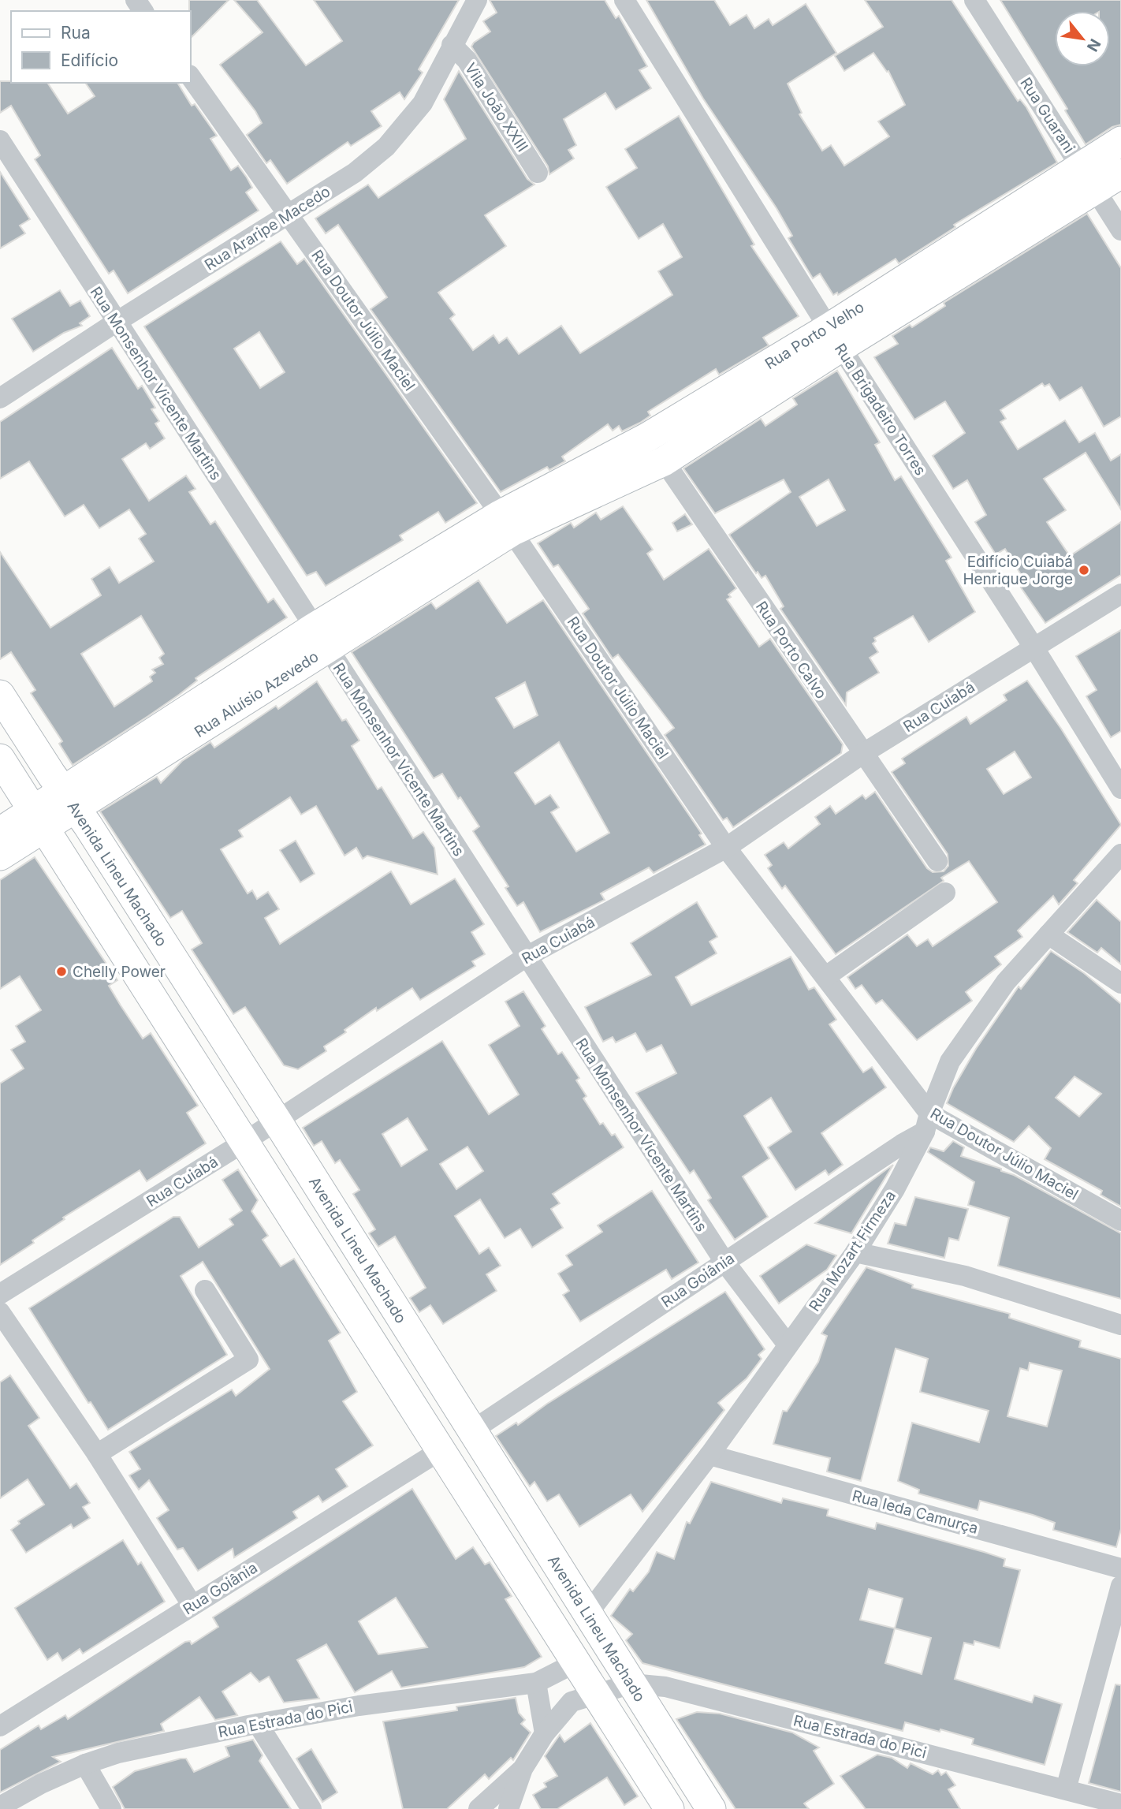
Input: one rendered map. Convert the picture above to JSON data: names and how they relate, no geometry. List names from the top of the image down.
{
  "streets": {
    "street": [
      "Vila João XXIII",
      "Rua Guarani",
      "Rua Araripe Macedo",
      "Rua Doutor Júlio Maciel",
      "Rua Porto Velho",
      "Rua Monsenhor Vicente Martins",
      "Rua Brigadeiro Torres",
      "Rua Porto Calvo",
      "Rua Aluísio Azevedo",
      "Rua Cuiabá",
      "Avenida Lineu Machado",
      "Rua Mozart Firmeza",
      "Rua Goiânia",
      "Rua Ieda Camurça",
      "Rua Estrada do Pici"
    ]
  },
  "crossings": [
    ["Vila João XXIII", "Rua Araripe Macedo"],
    ["Rua Guarani", "Rua Porto Velho"],
    ["Rua Araripe Macedo", "Rua Doutor Júlio Maciel"],
    ["Rua Araripe Macedo", "Rua Monsenhor Vicente Martins"],
    ["Rua Doutor Júlio Maciel", "Rua Porto Velho"],
    ["Rua Doutor Júlio Maciel", "Rua Aluísio Azevedo"],
    ["Rua Doutor Júlio Maciel", "Rua Cuiabá"],
    ["Rua Doutor Júlio Maciel", "Rua Mozart Firmeza"],
    ["Rua Doutor Júlio Maciel", "Rua Goiânia"],
    ["Rua Porto Velho", "Rua Brigadeiro Torres"],
    ["Rua Porto Velho", "Rua Porto Calvo"],
    ["Rua Porto Velho", "Rua Aluísio Azevedo"],
    ["Rua Monsenhor Vicente Martins", "Rua Aluísio Azevedo"],
    ["Rua Monsenhor Vicente Martins", "Rua Cuiabá"],
    ["Rua Monsenhor Vicente Martins", "Rua Mozart Firmeza"],
    ["Rua Monsenhor Vicente Martins", "Rua Goiânia"],
    ["Rua Brigadeiro Torres", "Rua Cuiabá"],
    ["Rua Porto Calvo", "Rua Cuiabá"],
    ["Rua Aluísio Azevedo", "Avenida Lineu Machado"],
    ["Rua Cuiabá", "Avenida Lineu Machado"],
    ["Avenida Lineu Machado", "Rua Mozart Firmeza"],
    ["Avenida Lineu Machado", "Rua Goiânia"],
    ["Avenida Lineu Machado", "Rua Estrada do Pici"],
    ["Rua Mozart Firmeza", "Rua Goiânia"],
    ["Rua Mozart Firmeza", "Rua Ieda Camurça"]
  ],
  "places": ["Edifício Cuiabá Henrique Jorge", "Chelly Power"],
  "legend": ["Rua", "Edifício"],
  "north": "bottom right"
}
